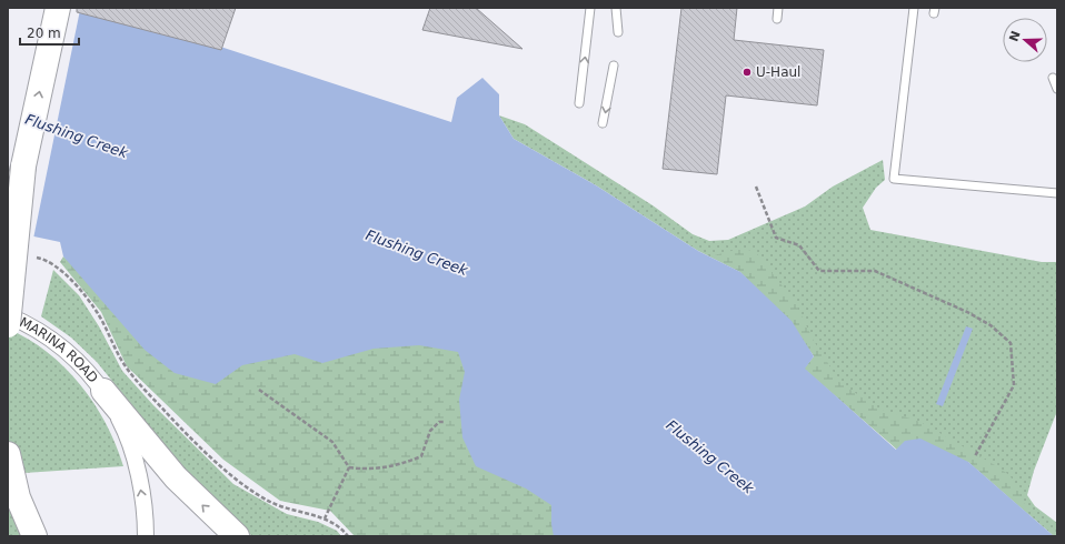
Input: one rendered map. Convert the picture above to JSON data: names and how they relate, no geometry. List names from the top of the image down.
{
  "streets": {
    "street": ["MARINA ROAD"]
  },
  "one_way": ["MARINA ROAD"],
  "water": ["Flushing Creek"],
  "places": ["U-Haul"],
  "scale_bar": "20 m",
  "north": "left"
}
